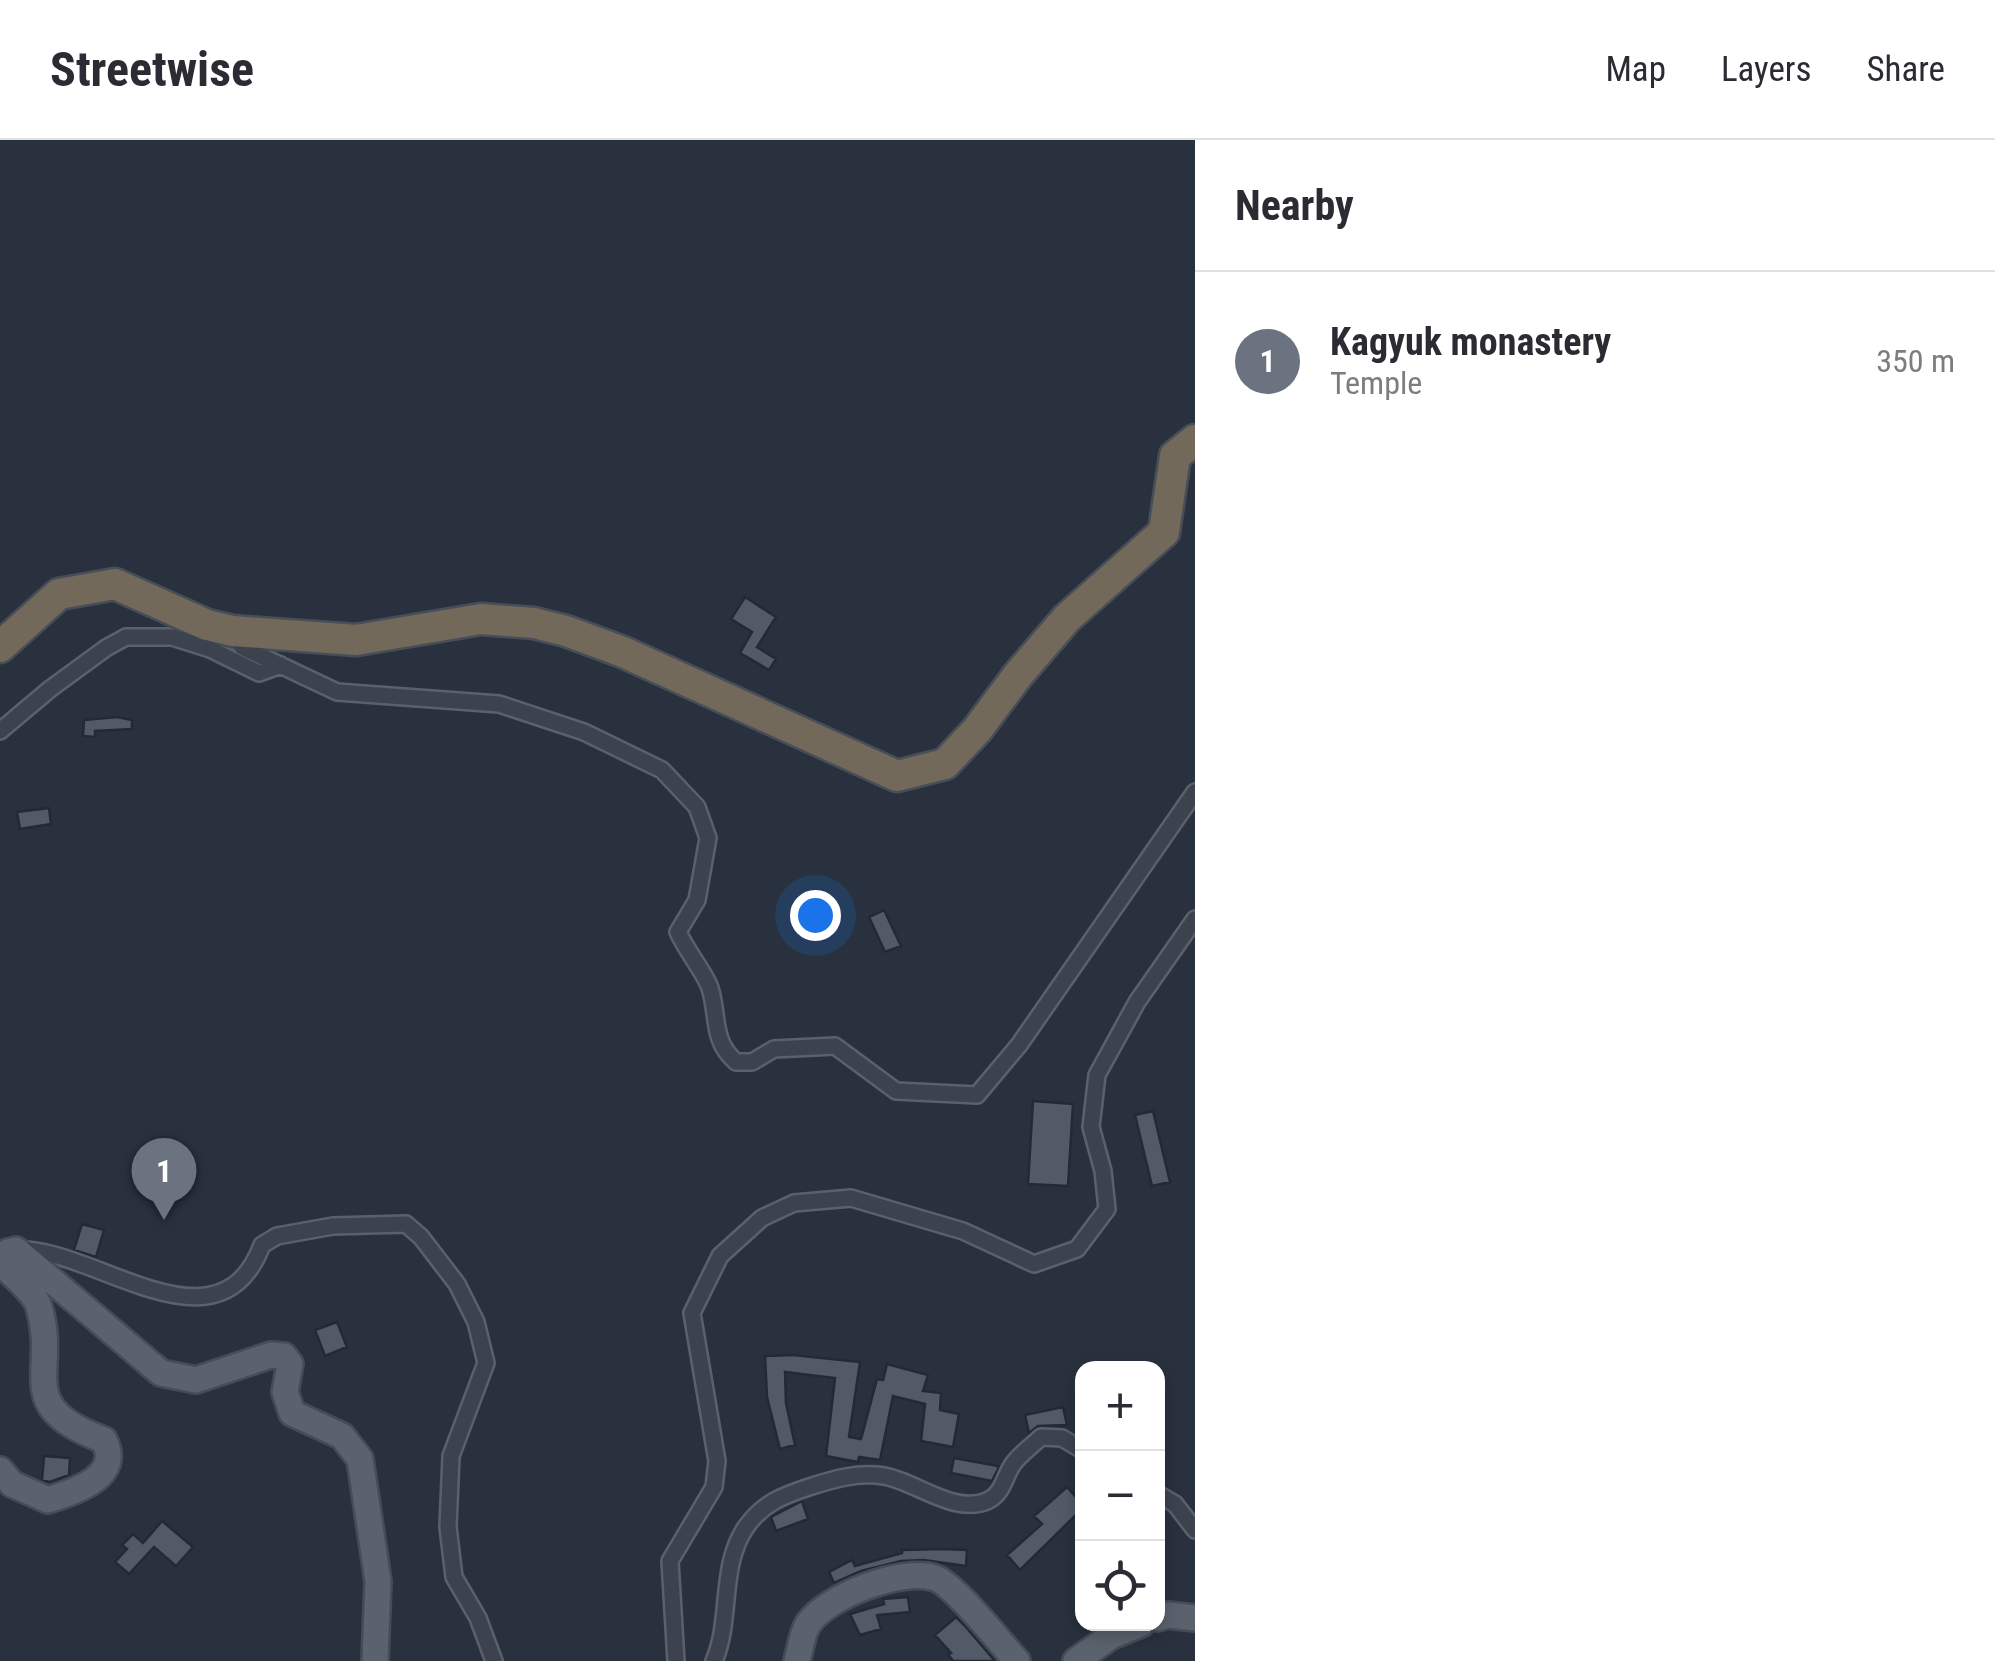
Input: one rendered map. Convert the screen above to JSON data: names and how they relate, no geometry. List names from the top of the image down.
{
  "page": {
    "header": "Streetwise",
    "nav": ["Map", "Layers", "Share"],
    "heading": "Nearby",
    "list": [
      {
        "mark": "1",
        "name": "Kagyuk monastery",
        "note": "Temple",
        "value": "350 m"
      }
    ],
    "pins": "1",
    "map_buttons": ["+", "−"]
  }
}
